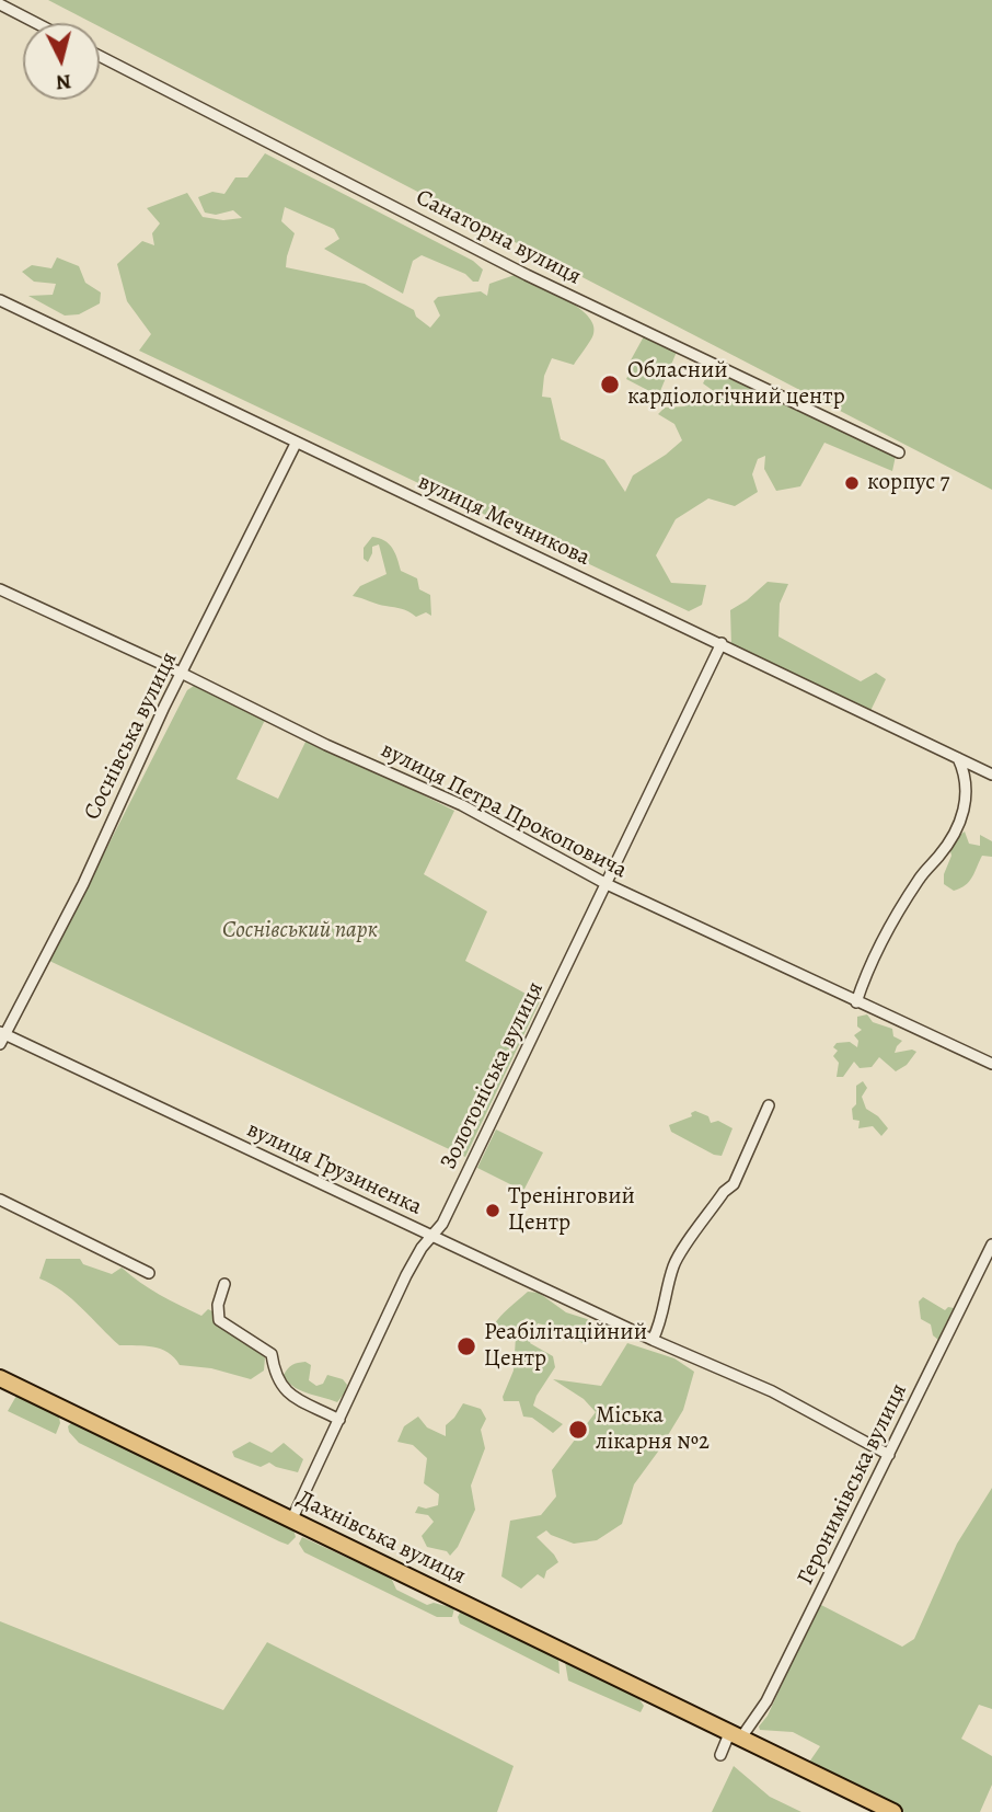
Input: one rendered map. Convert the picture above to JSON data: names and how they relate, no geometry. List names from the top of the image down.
{
  "streets": {
    "main road": ["Дахнівська вулиця"],
    "street": [
      "Санаторна вулиця",
      "вулиця Мечникова",
      "Соснівська вулиця",
      "вулиця Петра Прокоповича",
      "Золотоніська вулиця",
      "вулиця Грузиненка",
      "Геронимівська вулиця"
    ]
  },
  "crossings": [
    ["вулиця Мечникова", "Соснівська вулиця"],
    ["вулиця Мечникова", "Золотоніська вулиця"],
    ["Соснівська вулиця", "вулиця Петра Прокоповича"],
    ["Соснівська вулиця", "вулиця Грузиненка"],
    ["вулиця Петра Прокоповича", "Золотоніська вулиця"],
    ["Золотоніська вулиця", "вулиця Грузиненка"],
    ["Золотоніська вулиця", "Дахнівська вулиця"],
    ["вулиця Грузиненка", "Геронимівська вулиця"],
    ["Геронимівська вулиця", "Дахнівська вулиця"]
  ],
  "parks": ["Соснівський парк"],
  "places": [
    "Обласний кардіологічний центр",
    "корпус 7",
    "Тренінговий Центр",
    "Реабілітаційний Центр",
    "Міська лікарня №2"
  ],
  "north": "bottom"
}
